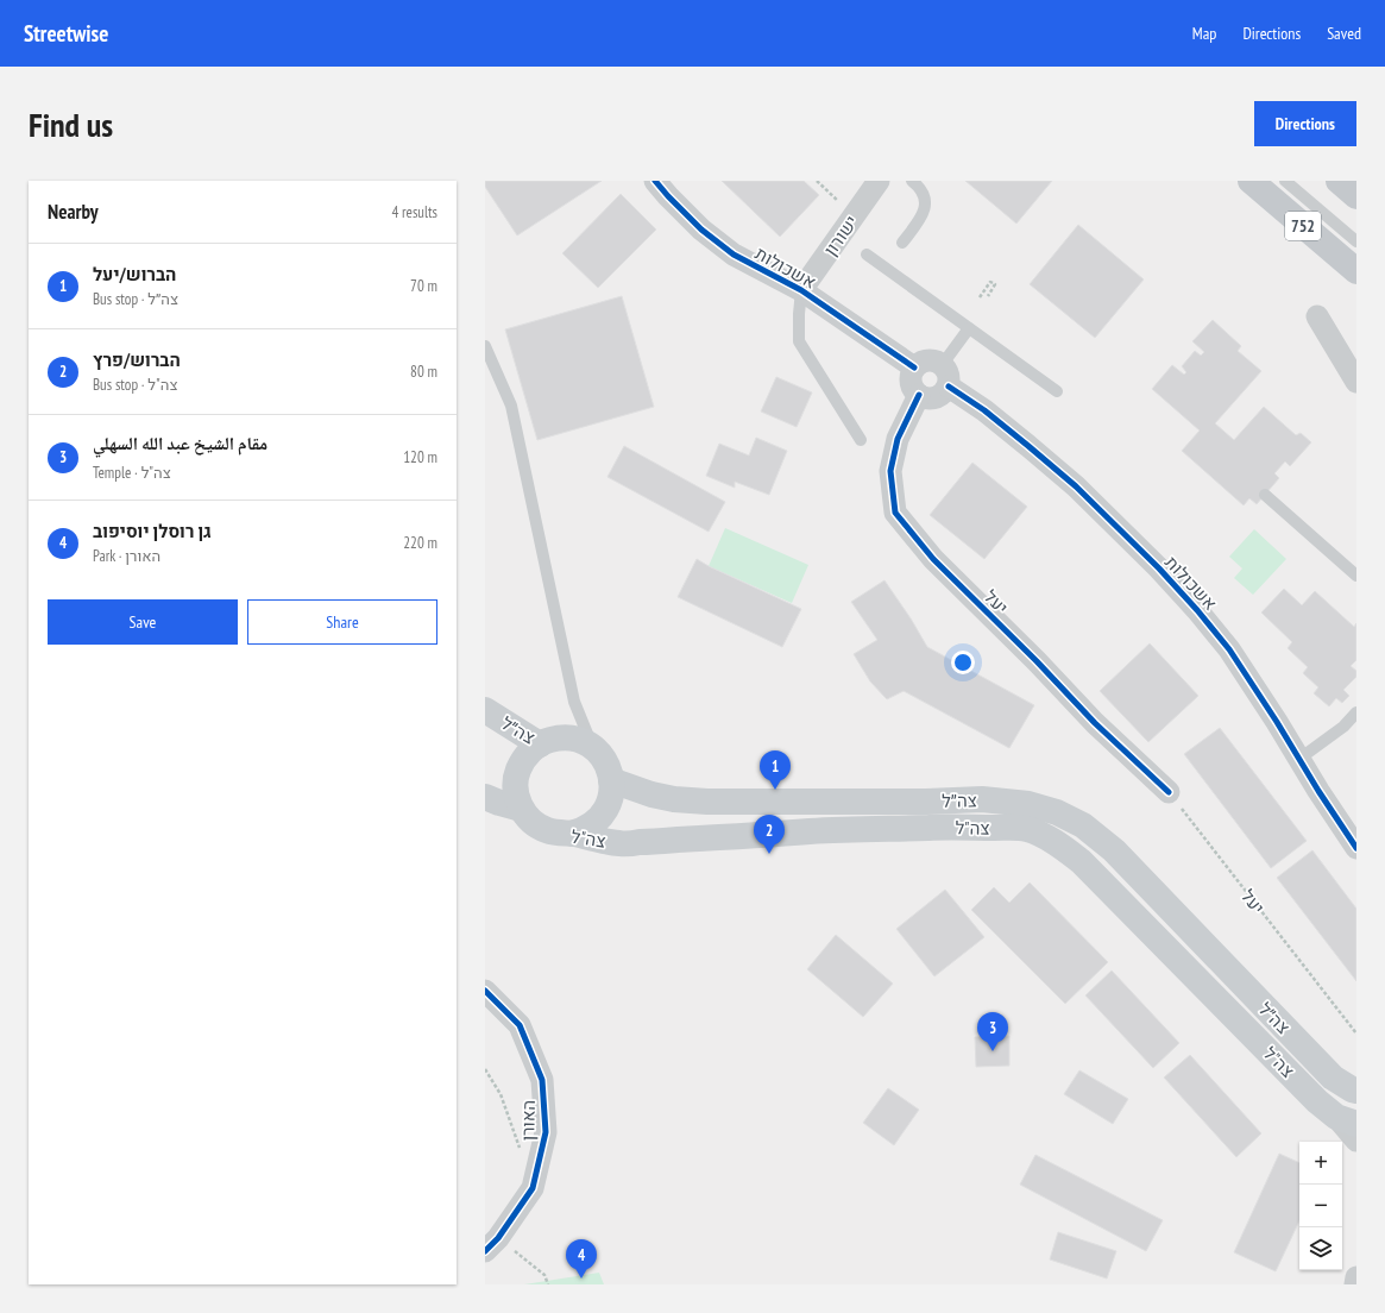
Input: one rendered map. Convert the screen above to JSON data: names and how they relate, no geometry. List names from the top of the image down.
{
  "streets": {
    "main road": ["752", "צה״ל", "צה\"ל"],
    "street": [
      "ישורון",
      "אשכולות",
      "יעל",
      "האורן"
    ]
  },
  "crossings": [
    ["ישורון", "אשכולות"],
    ["אשכולות", "יעל"],
    ["צה״ל", "צה\"ל"]
  ],
  "page": {
    "header": "Streetwise",
    "nav": ["Map", "Directions", "Saved"],
    "buttons": [
      "Directions",
      ["Save", "Share"]
    ],
    "title": "Find us",
    "heading": ["Nearby", "4 results"],
    "list": [
      {
        "mark": "1",
        "name": "הברוש/יעל",
        "note": "Bus stop · צה״ל",
        "value": "70 m"
      },
      {
        "mark": "2",
        "name": "הברוש/פרץ",
        "note": "Bus stop · צה\"ל",
        "value": "80 m"
      },
      {
        "mark": "3",
        "name": "مقام الشيخ عبد الله السهلي",
        "note": "Temple · צה\"ל",
        "value": "120 m"
      },
      {
        "mark": "4",
        "name": "גן רוסלן יוסיפוב",
        "note": "Park · האורן",
        "value": "220 m"
      }
    ],
    "pins": [
      "1",
      "2",
      "3",
      "4"
    ],
    "map_buttons": ["+", "−"]
  }
}
